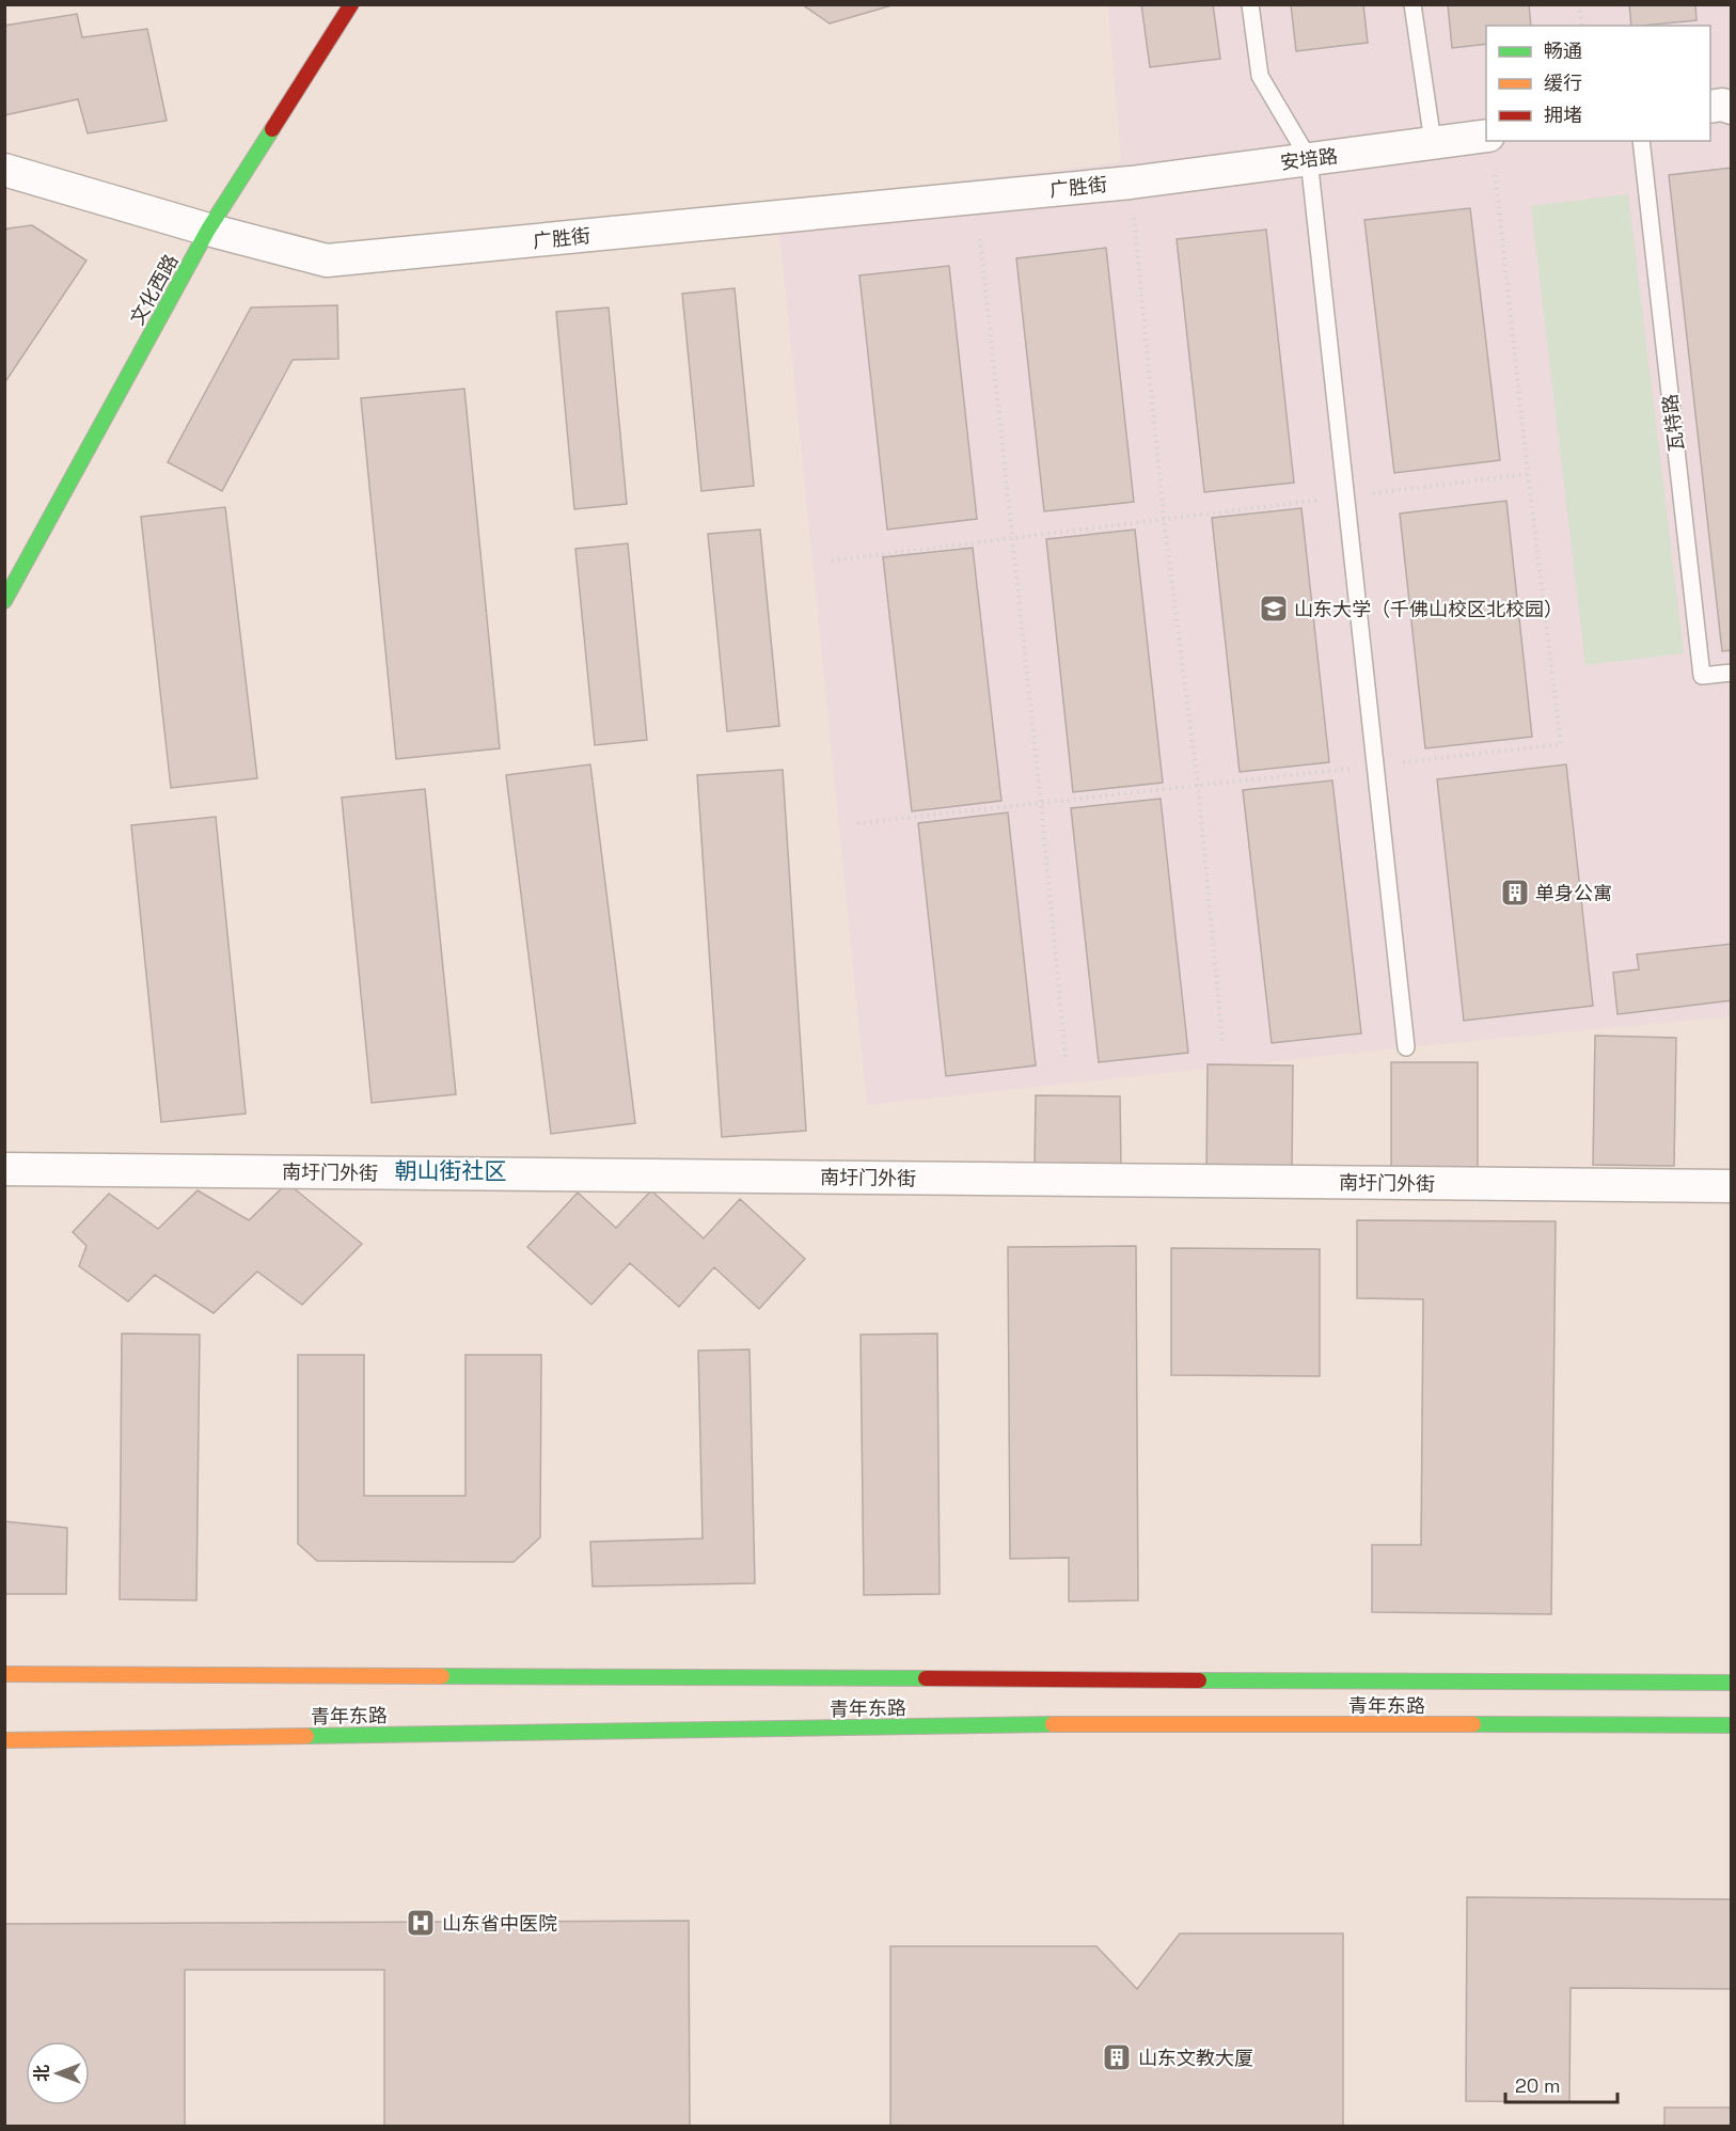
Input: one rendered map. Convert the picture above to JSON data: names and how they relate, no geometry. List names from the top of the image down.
{
  "streets": {
    "main road": ["文化西路", "青年东路"],
    "street": ["安培路", "广胜街", "南圩门外街"],
    "lane": ["瓦特路"]
  },
  "crossings": [
    ["安培路", "广胜街"],
    ["广胜街", "文化西路"]
  ],
  "districts": ["朝山街社区"],
  "places": {
    "school or university": ["山东大学（千佛山校区北校园）"],
    "building": ["单身公寓", "山东文教大厦"],
    "hospital": ["山东省中医院"]
  },
  "legend": ["畅通", "缓行", "拥堵"],
  "scale_bar": "20 m",
  "north": "left"
}
